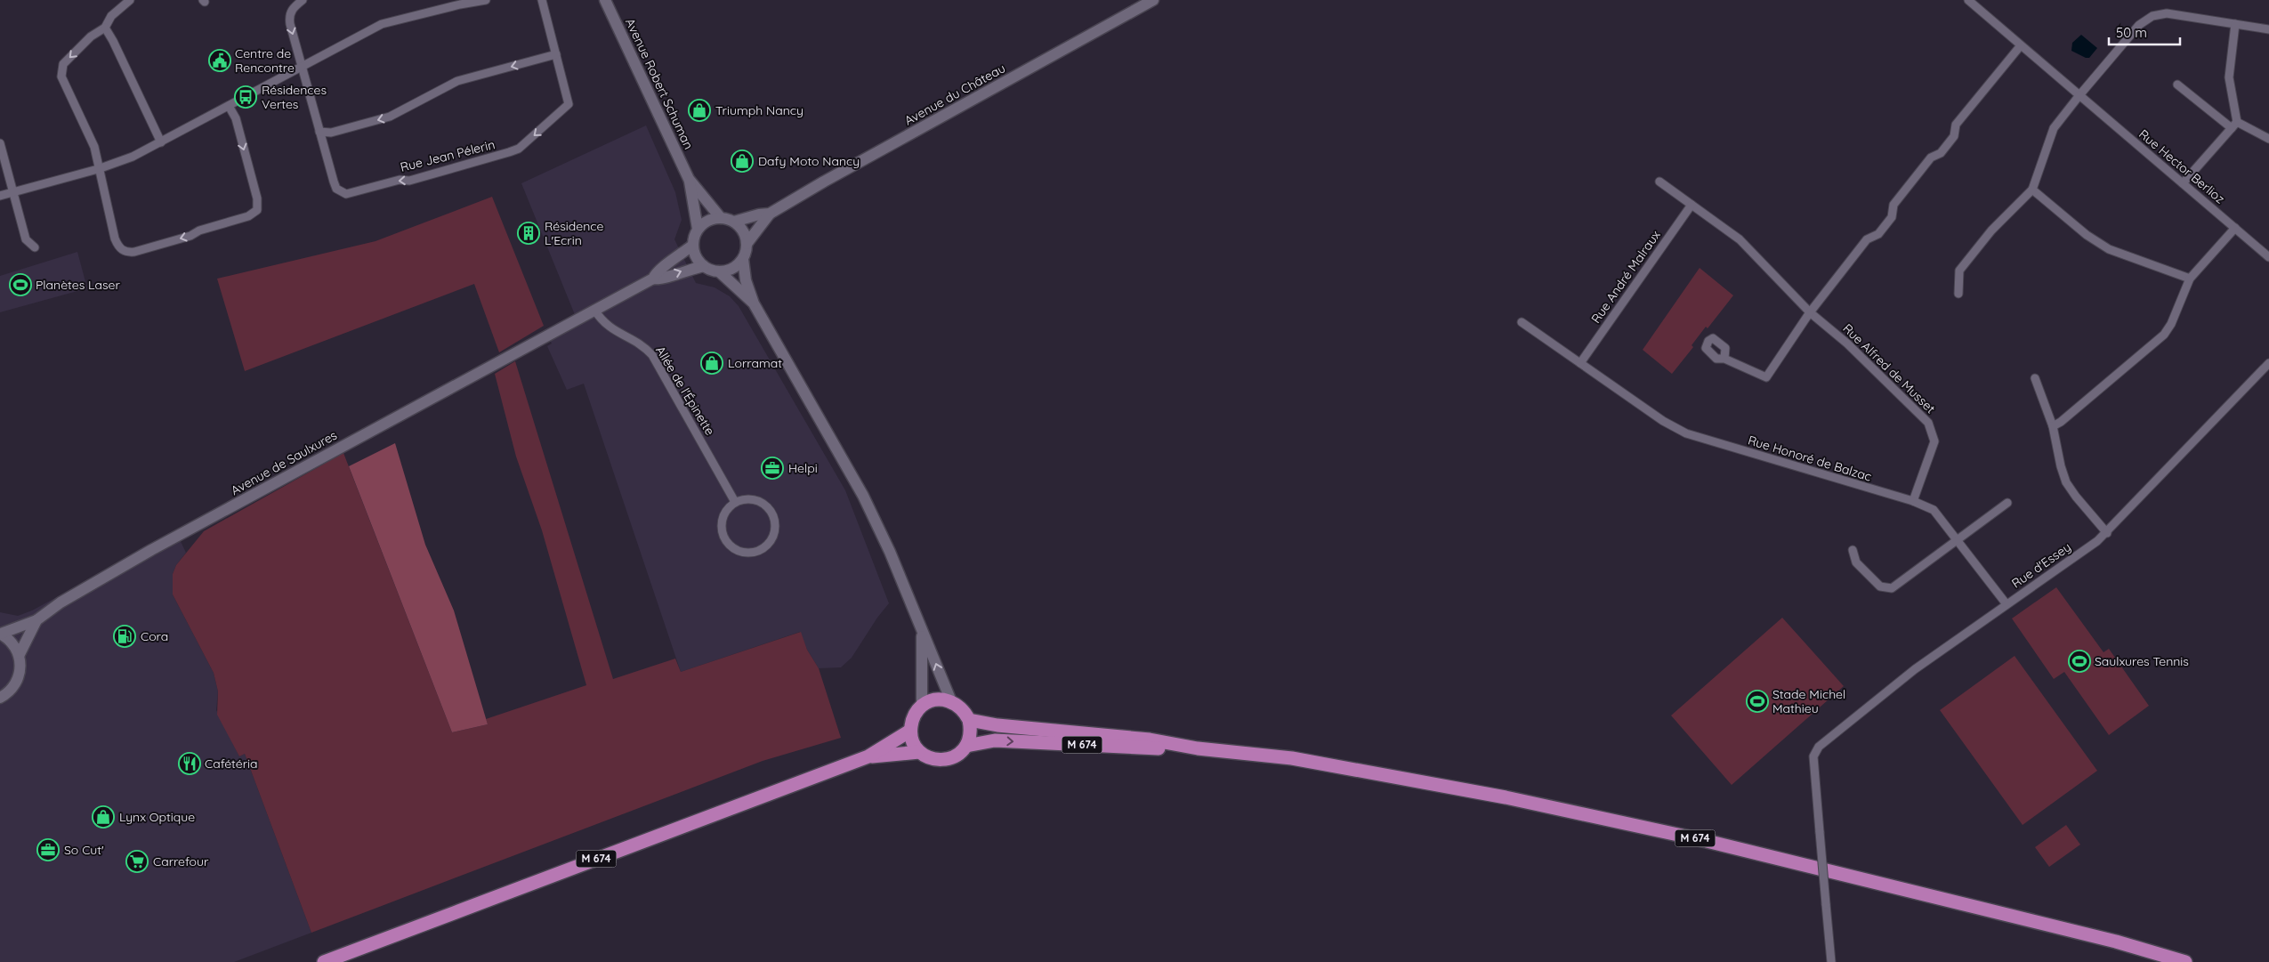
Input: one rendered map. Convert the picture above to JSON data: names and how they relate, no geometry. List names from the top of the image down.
{
  "streets": {
    "main road": [
      "Avenue Robert Schuman",
      "Avenue du Château",
      "Avenue de Saulxures",
      "M 674"
    ],
    "street": [
      "Rue Jean Pélerin",
      "Rue Hector Berlioz",
      "Rue André Malraux",
      "Rue Alfred de Musset",
      "Allée de l'Épinette",
      "Rue Honoré de Balzac",
      "Rue d'Essey"
    ]
  },
  "crossings": [
    ["Avenue Robert Schuman", "Avenue du Château"],
    ["Rue André Malraux", "Rue Alfred de Musset"],
    ["Rue André Malraux", "Rue Honoré de Balzac"],
    ["Rue Alfred de Musset", "Rue Honoré de Balzac"],
    ["Allée de l'Épinette", "Avenue de Saulxures"],
    ["Rue Honoré de Balzac", "Rue d'Essey"]
  ],
  "places": {
    "public building": ["Centre de Rencontre"],
    "bus stop": ["Résidences Vertes"],
    "shop": [
      "Triumph Nancy",
      "Dafy Moto Nancy",
      "Lorramat",
      "Lynx Optique"
    ],
    "building": ["Résidence L'Ecrin"],
    "sports": ["Planètes Laser", "Saulxures Tennis", "Stade Michel Mathieu"],
    "office": ["Helpi", "So Cut'"],
    "fuel station": ["Cora"],
    "restaurant": ["Cafétéria"],
    "supermarket": ["Carrefour"]
  },
  "scale_bar": "50 m"
}
